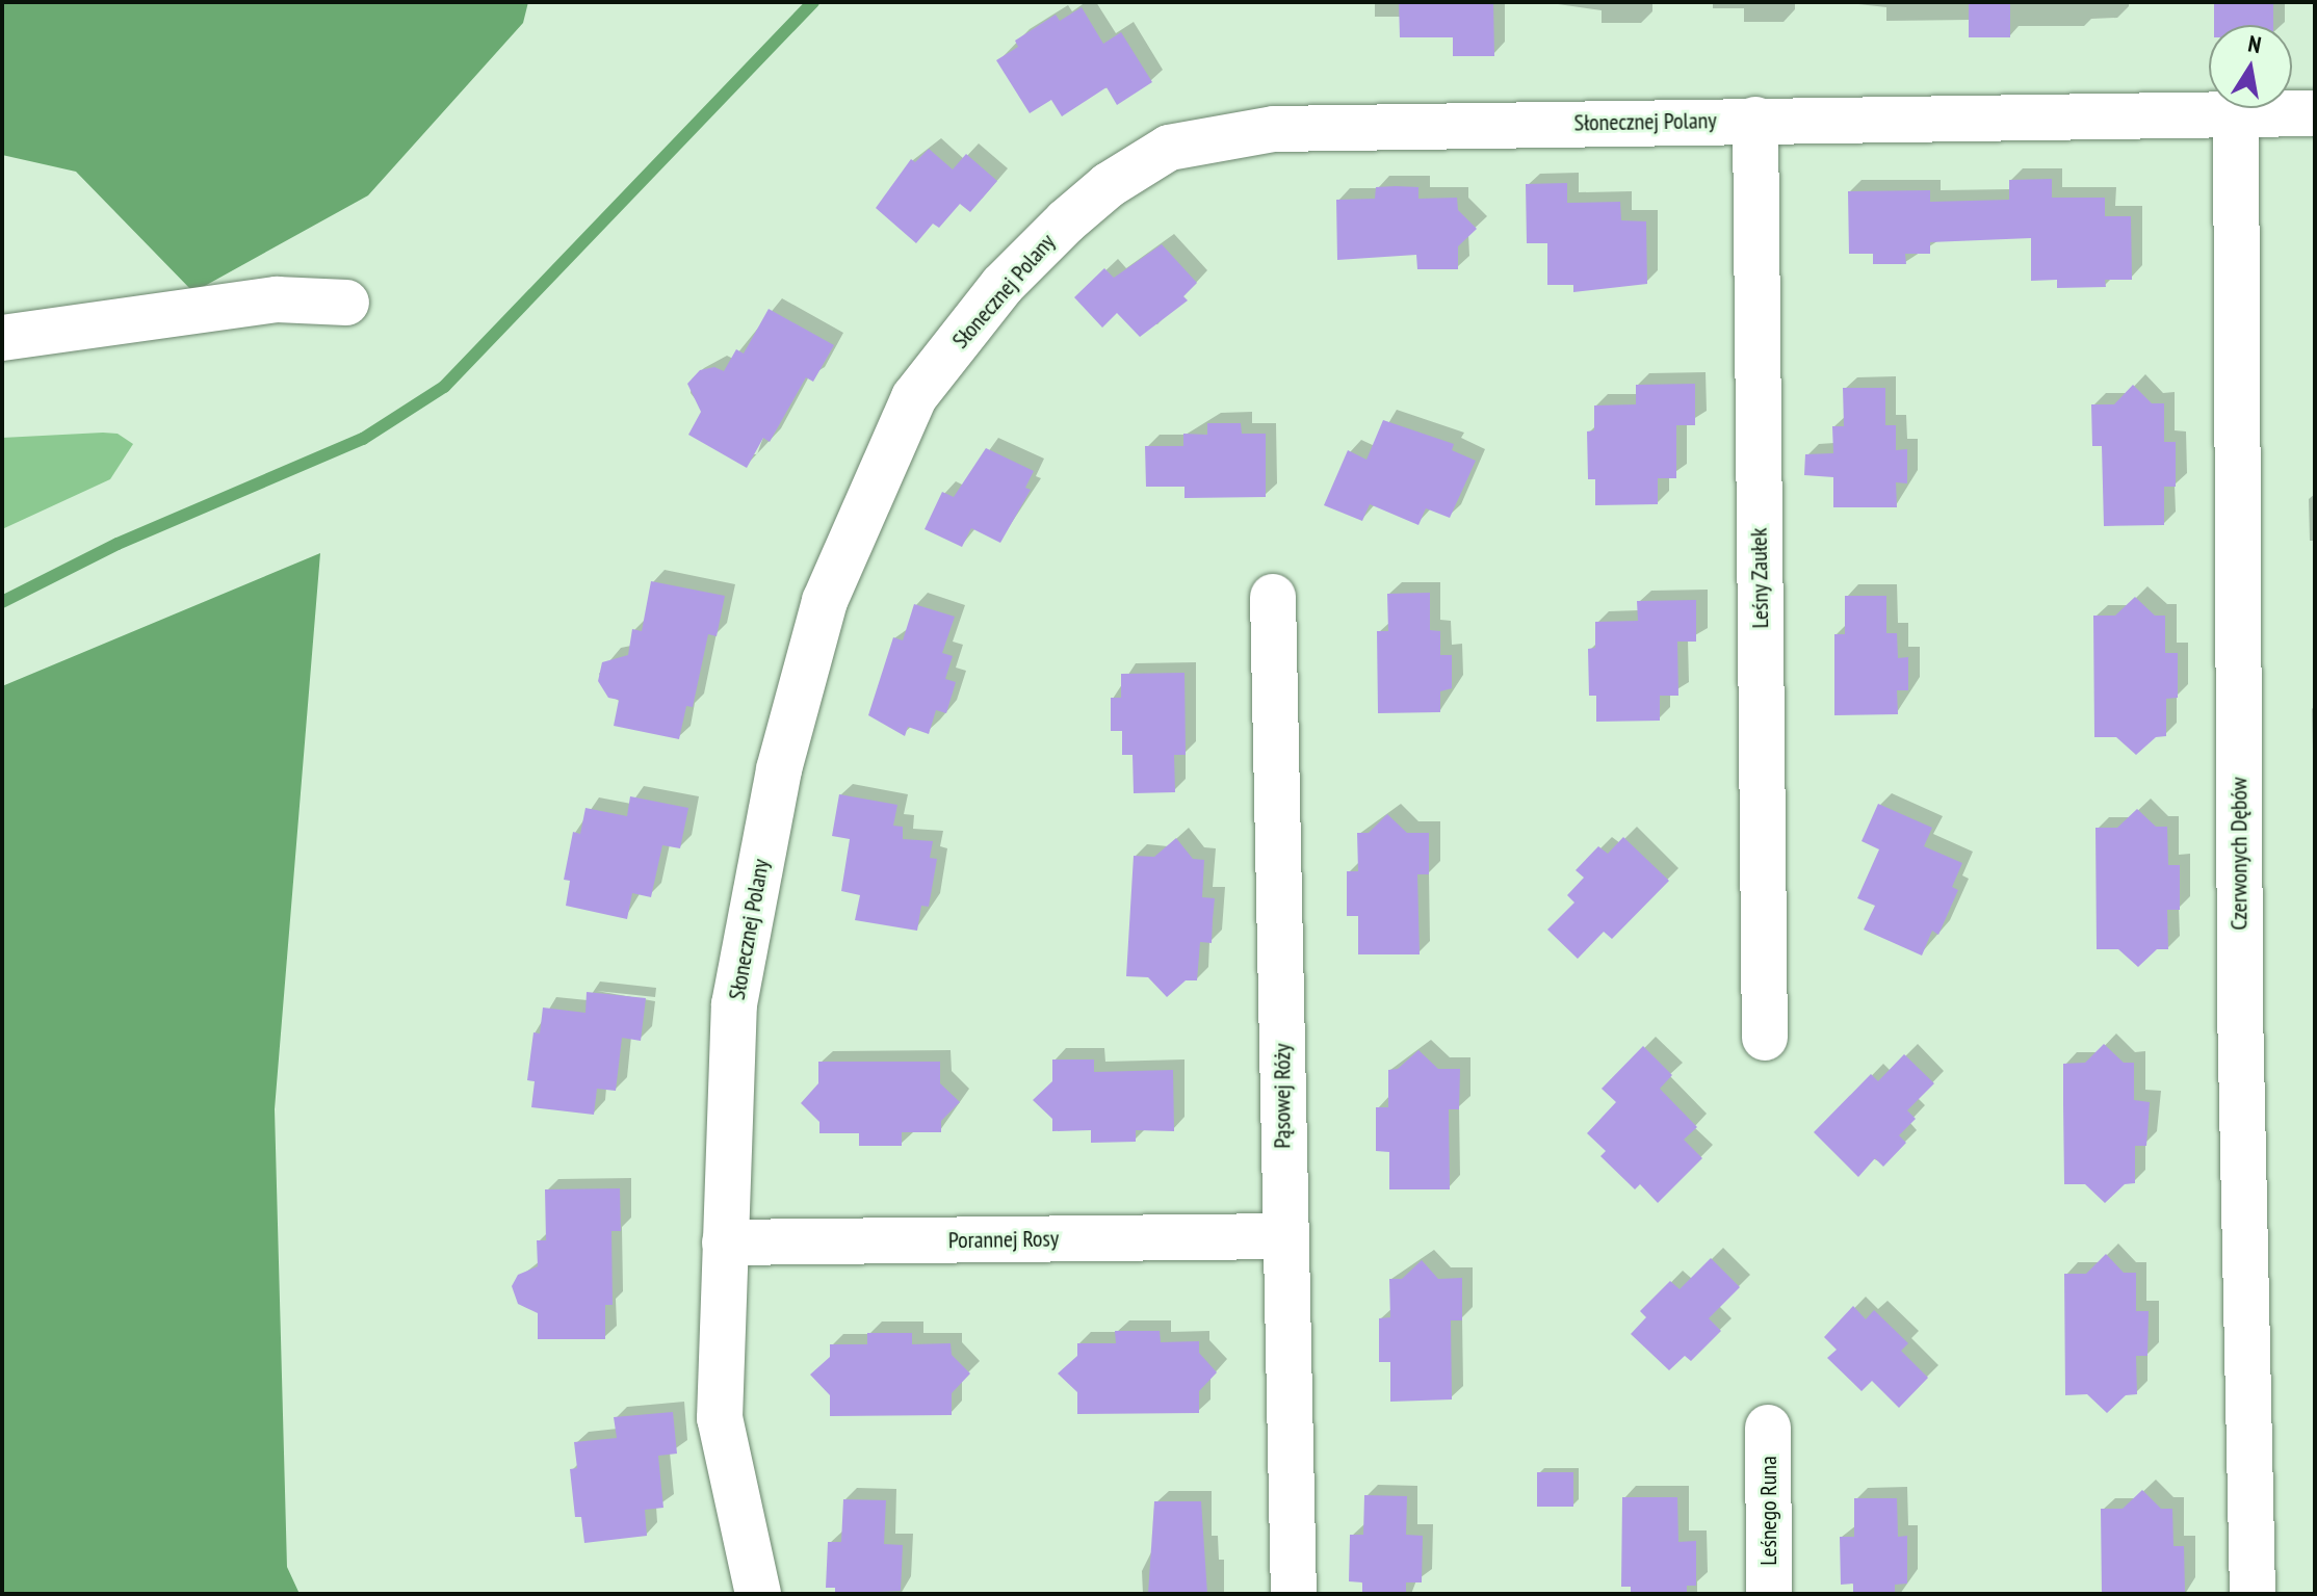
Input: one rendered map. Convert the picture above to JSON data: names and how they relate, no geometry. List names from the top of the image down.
{
  "streets": {
    "street": [
      "Słonecznej Polany",
      "Leśny Zaułek",
      "Czerwonych Dębów",
      "Pąsowej Róży",
      "Porannej Rosy",
      "Leśnego Runa"
    ]
  },
  "crossings": [
    ["Słonecznej Polany", "Leśny Zaułek"],
    ["Słonecznej Polany", "Czerwonych Dębów"],
    ["Słonecznej Polany", "Porannej Rosy"],
    ["Pąsowej Róży", "Porannej Rosy"]
  ],
  "north": "top"
}
